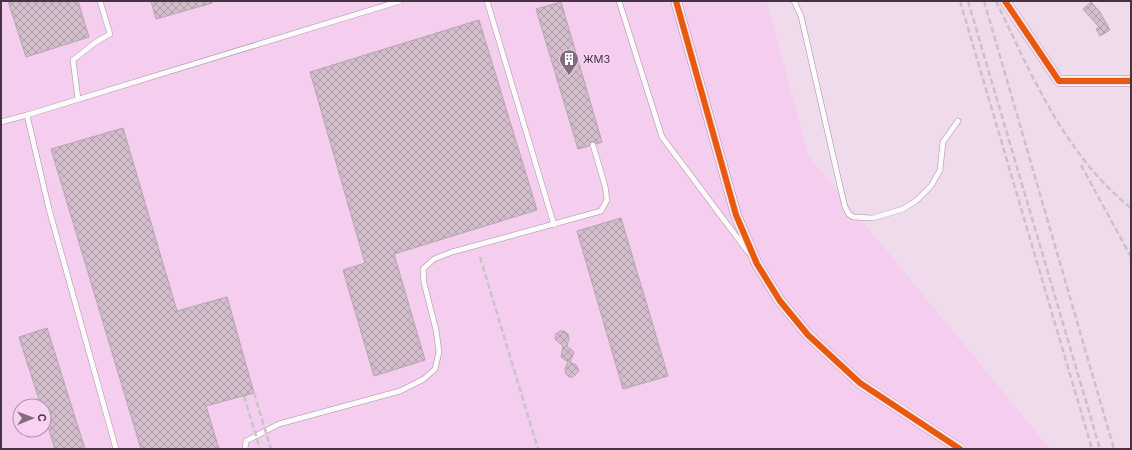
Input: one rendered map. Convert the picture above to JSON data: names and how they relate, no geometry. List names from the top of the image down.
{
  "places": {
    "building": ["ЖМЗ"]
  },
  "north": "right"
}
